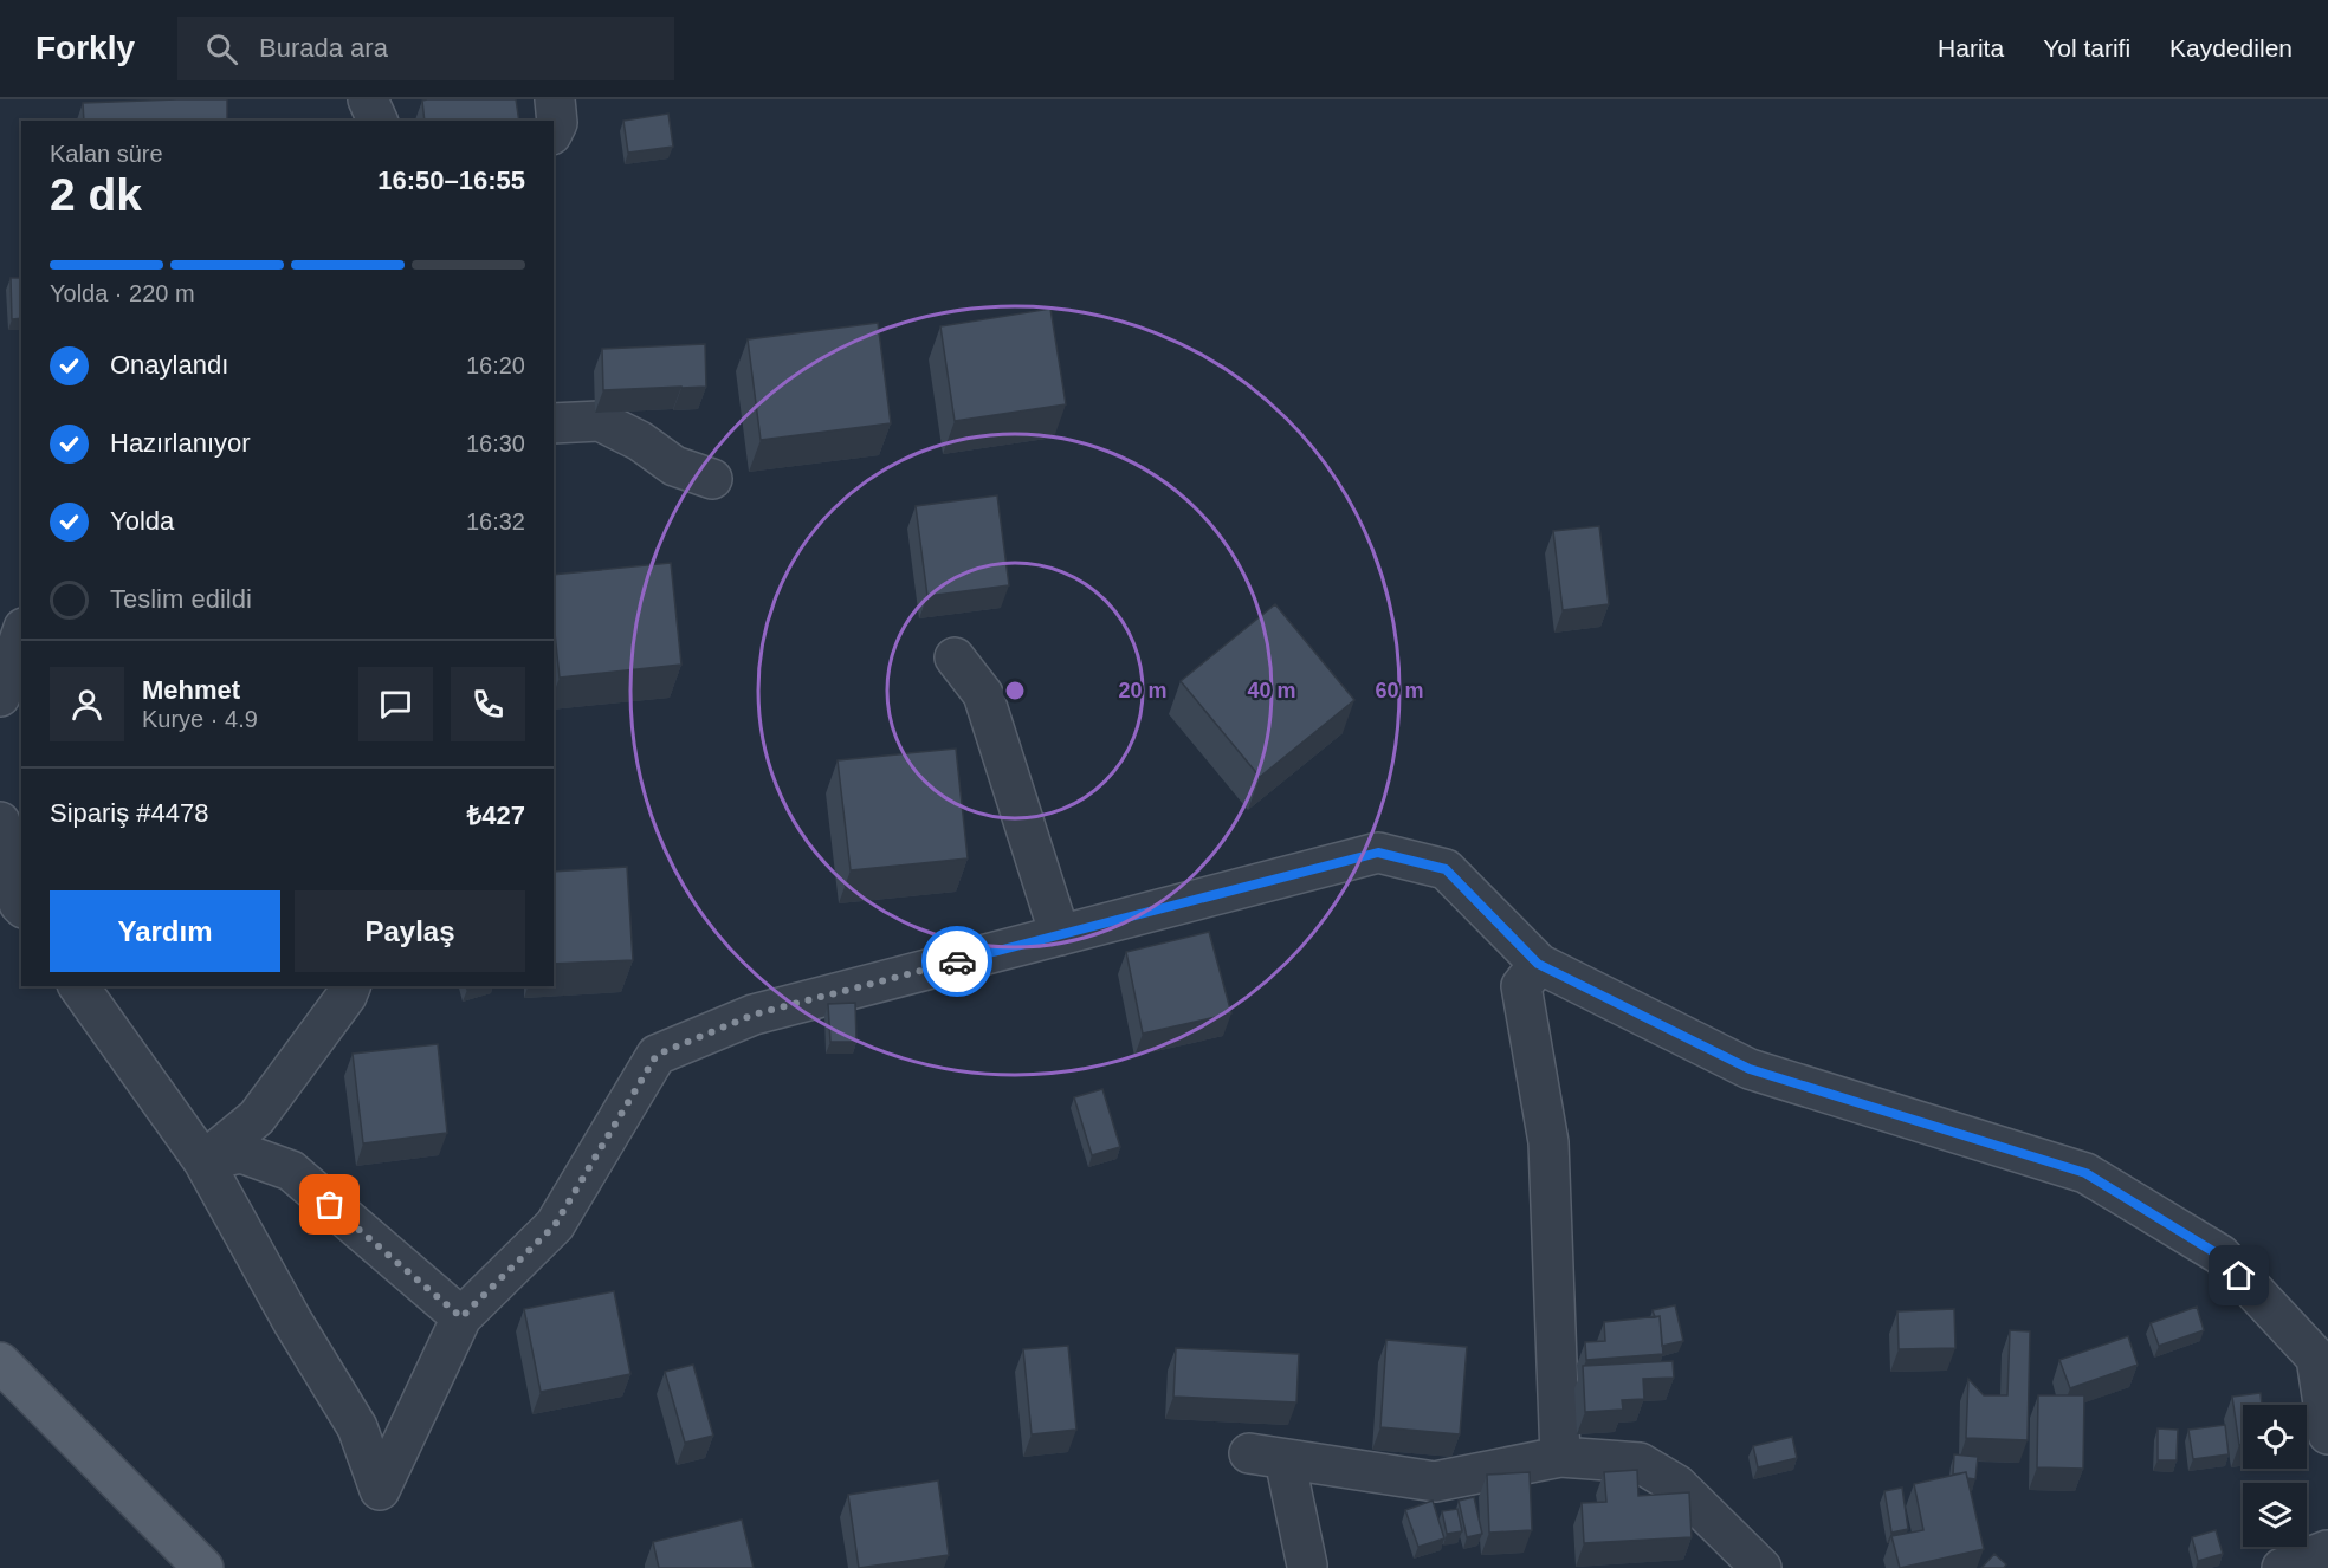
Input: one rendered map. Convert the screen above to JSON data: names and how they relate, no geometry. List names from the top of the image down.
{
  "page": {
    "header": "Forkly",
    "search": "Burada ara",
    "nav": ["Harita", "Yol tarifi", "Kaydedilen"],
    "heading": ["2 dk", "Kalan süre", "16:50–16:55"],
    "panel": [
      "Mehmet",
      "Kurye · 4.9",
      "Sipariş #4478",
      "₺427"
    ],
    "bar": "Yolda · 220 m",
    "list": [
      ["Onaylandı", "16:20"],
      ["Hazırlanıyor", "16:30"],
      ["Yolda", "16:32"],
      "Teslim edildi"
    ],
    "buttons": ["Yardım", "Paylaş"]
  },
  "rings": ["20 m", "40 m", "60 m"]
}
